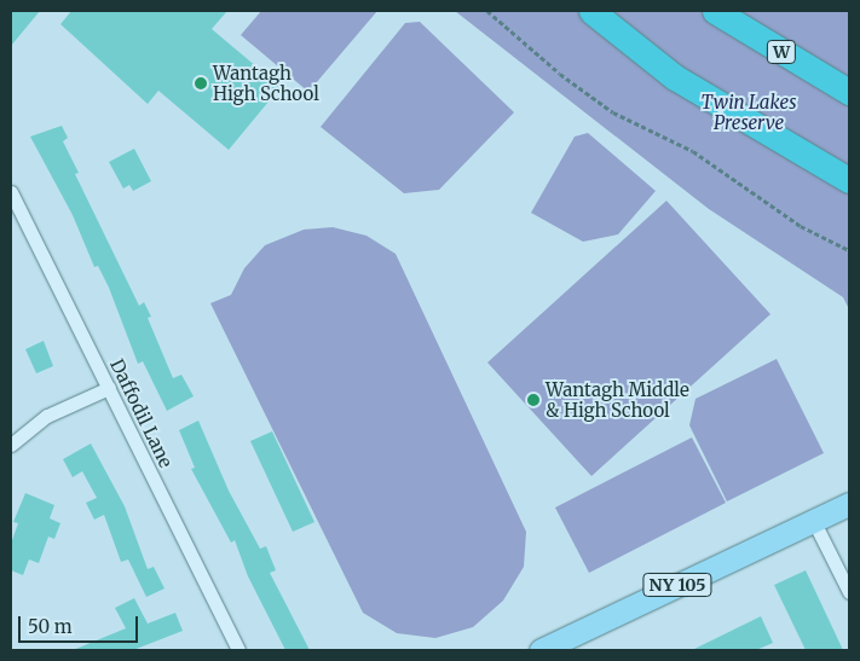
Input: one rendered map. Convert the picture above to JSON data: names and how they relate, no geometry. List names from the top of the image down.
{
  "streets": {
    "highway": ["W"],
    "main road": ["NY 105"],
    "street": ["Daffodil Lane"]
  },
  "parks": ["Twin Lakes Preserve"],
  "places": ["Wantagh High School", "Wantagh Middle & High School"],
  "scale_bar": "50 m"
}
